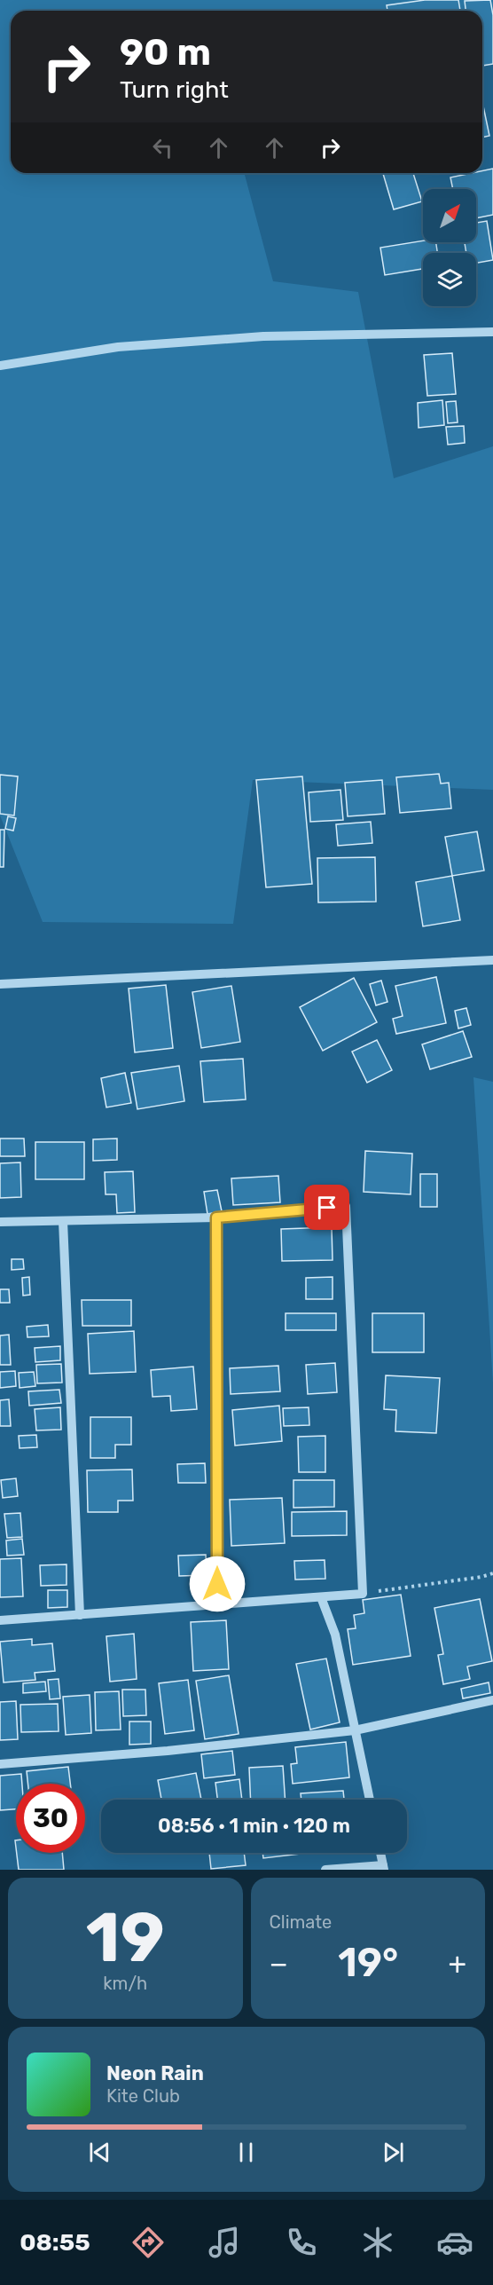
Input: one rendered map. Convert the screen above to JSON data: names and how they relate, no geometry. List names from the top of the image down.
{
  "north": "top right",
  "page": {
    "turn": ["90 m", "Turn right"],
    "limit": "30",
    "trip": "08:56 · 1 min · 120 m",
    "tile": [
      ["19", "km/h"],
      "Climate"
    ],
    "heat": ["−", "19°", "+"],
    "song": ["Neon Rain", "Kite Club"],
    "tabs": "08:55"
  }
}
